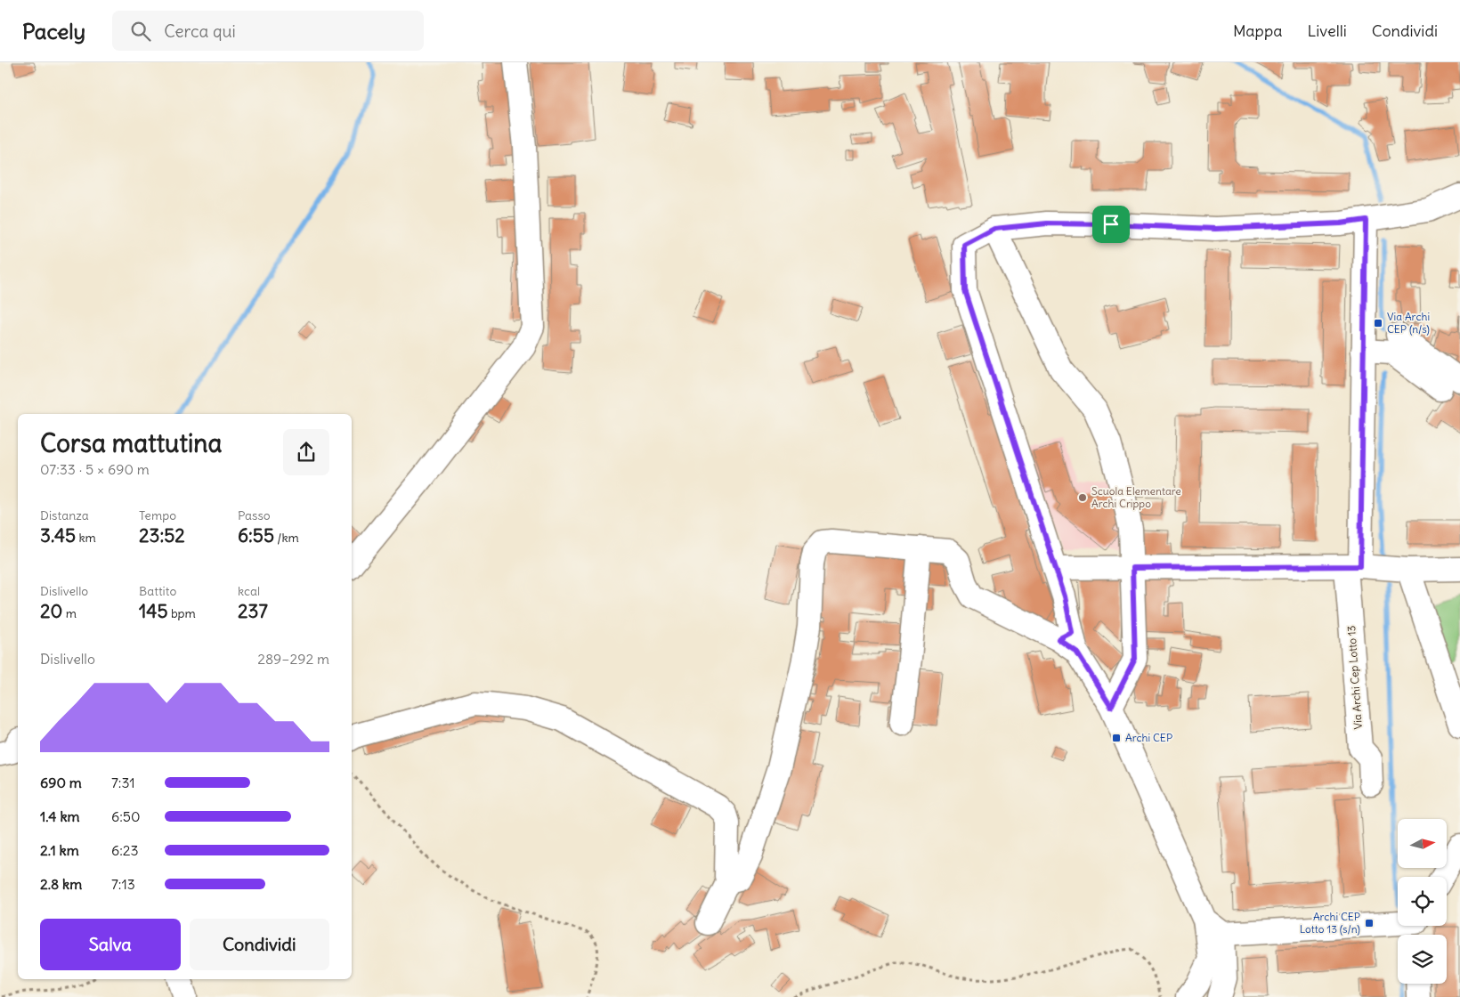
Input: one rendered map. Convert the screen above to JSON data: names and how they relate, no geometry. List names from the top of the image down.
{
  "streets": {
    "street": ["Via Archi Cep Lotto 13"]
  },
  "places": {
    "transit": ["Via Archi CEP (n/s)", "Archi CEP", "Archi CEP Lotto 13 (s/n)"],
    "other": ["Scuola Elementare Archi Crippo"]
  },
  "north": "right",
  "page": {
    "header": "Pacely",
    "search": "Cerca qui",
    "nav": ["Mappa", "Livelli", "Condividi"],
    "heading": ["Corsa mattutina", "07:33 · 5 × 690 m"],
    "stats": [
      ["Distanza", "3.45 km"],
      ["Tempo", "23:52"],
      ["Passo", "6:55 /km"],
      ["Dislivello", "20 m"],
      ["Battito", "145 bpm"],
      ["kcal", "237"]
    ],
    "chart": ["Dislivello", "289–292 m"],
    "list": [
      {
        "name": "690 m",
        "note": "7:31"
      },
      {
        "name": "1.4 km",
        "note": "6:50"
      },
      {
        "name": "2.1 km",
        "note": "6:23"
      },
      {
        "name": "2.8 km",
        "note": "7:13"
      }
    ],
    "buttons": ["Salva", "Condividi"]
  }
}
